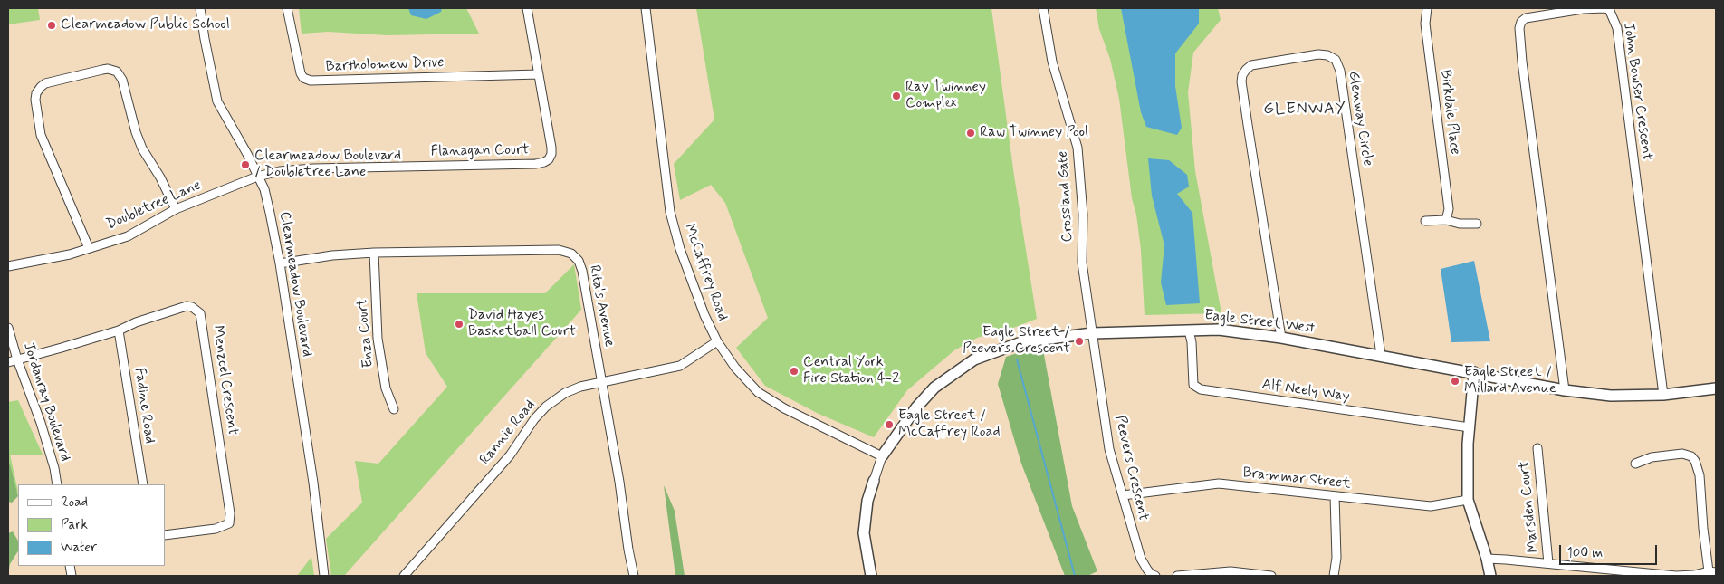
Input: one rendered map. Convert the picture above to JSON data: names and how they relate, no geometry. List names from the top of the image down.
{
  "streets": {
    "main road": ["Eagle Street West"],
    "street": [
      "Bartholomew Drive",
      "John Bowser Crescent",
      "Birkdale Place",
      "Glenway Circle",
      "Flanagan Court",
      "Crossland Gate",
      "Doubletree Lane",
      "McCaffrey Road",
      "Clearmeadow Boulevard",
      "Rita's Avenue",
      "Enza Court",
      "Menzcel Crescent",
      "Alf Neely Way",
      "Jordanray Boulevard",
      "Fadine Road",
      "Rannie Road",
      "Peevers Crescent",
      "Brammar Street",
      "Marsden Court"
    ]
  },
  "crossings": [
    ["Bartholomew Drive", "Flanagan Court"],
    ["John Bowser Crescent", "Eagle Street West"],
    ["Glenway Circle", "Eagle Street West"],
    ["Flanagan Court", "Doubletree Lane"],
    ["Flanagan Court", "Clearmeadow Boulevard"],
    ["Crossland Gate", "Eagle Street West"],
    ["Crossland Gate", "Peevers Crescent"],
    ["Doubletree Lane", "Clearmeadow Boulevard"],
    ["McCaffrey Road", "Eagle Street West"],
    ["McCaffrey Road", "Rannie Road"],
    ["Clearmeadow Boulevard", "Rita's Avenue"],
    ["Rita's Avenue", "Enza Court"],
    ["Rita's Avenue", "Rannie Road"],
    ["Eagle Street West", "Alf Neely Way"],
    ["Eagle Street West", "Peevers Crescent"],
    ["Menzcel Crescent", "Jordanray Boulevard"],
    ["Menzcel Crescent", "Fadine Road"],
    ["Peevers Crescent", "Brammar Street"]
  ],
  "districts": ["GLENWAY"],
  "places": [
    "Clearmeadow Public School",
    "Ray Twinney Complex",
    "Raw Twinney Pool",
    "Clearmeadow Boulevard / Doubletree Lane",
    "David Hayes Basketball Court",
    "Eagle Street / Peevers Crescent",
    "Central York Fire Station 4-2",
    "Eagle Street / Millard Avenue",
    "Eagle Street / McCaffrey Road"
  ],
  "legend": ["Road", "Park", "Water"],
  "scale_bar": "100 m"
}
